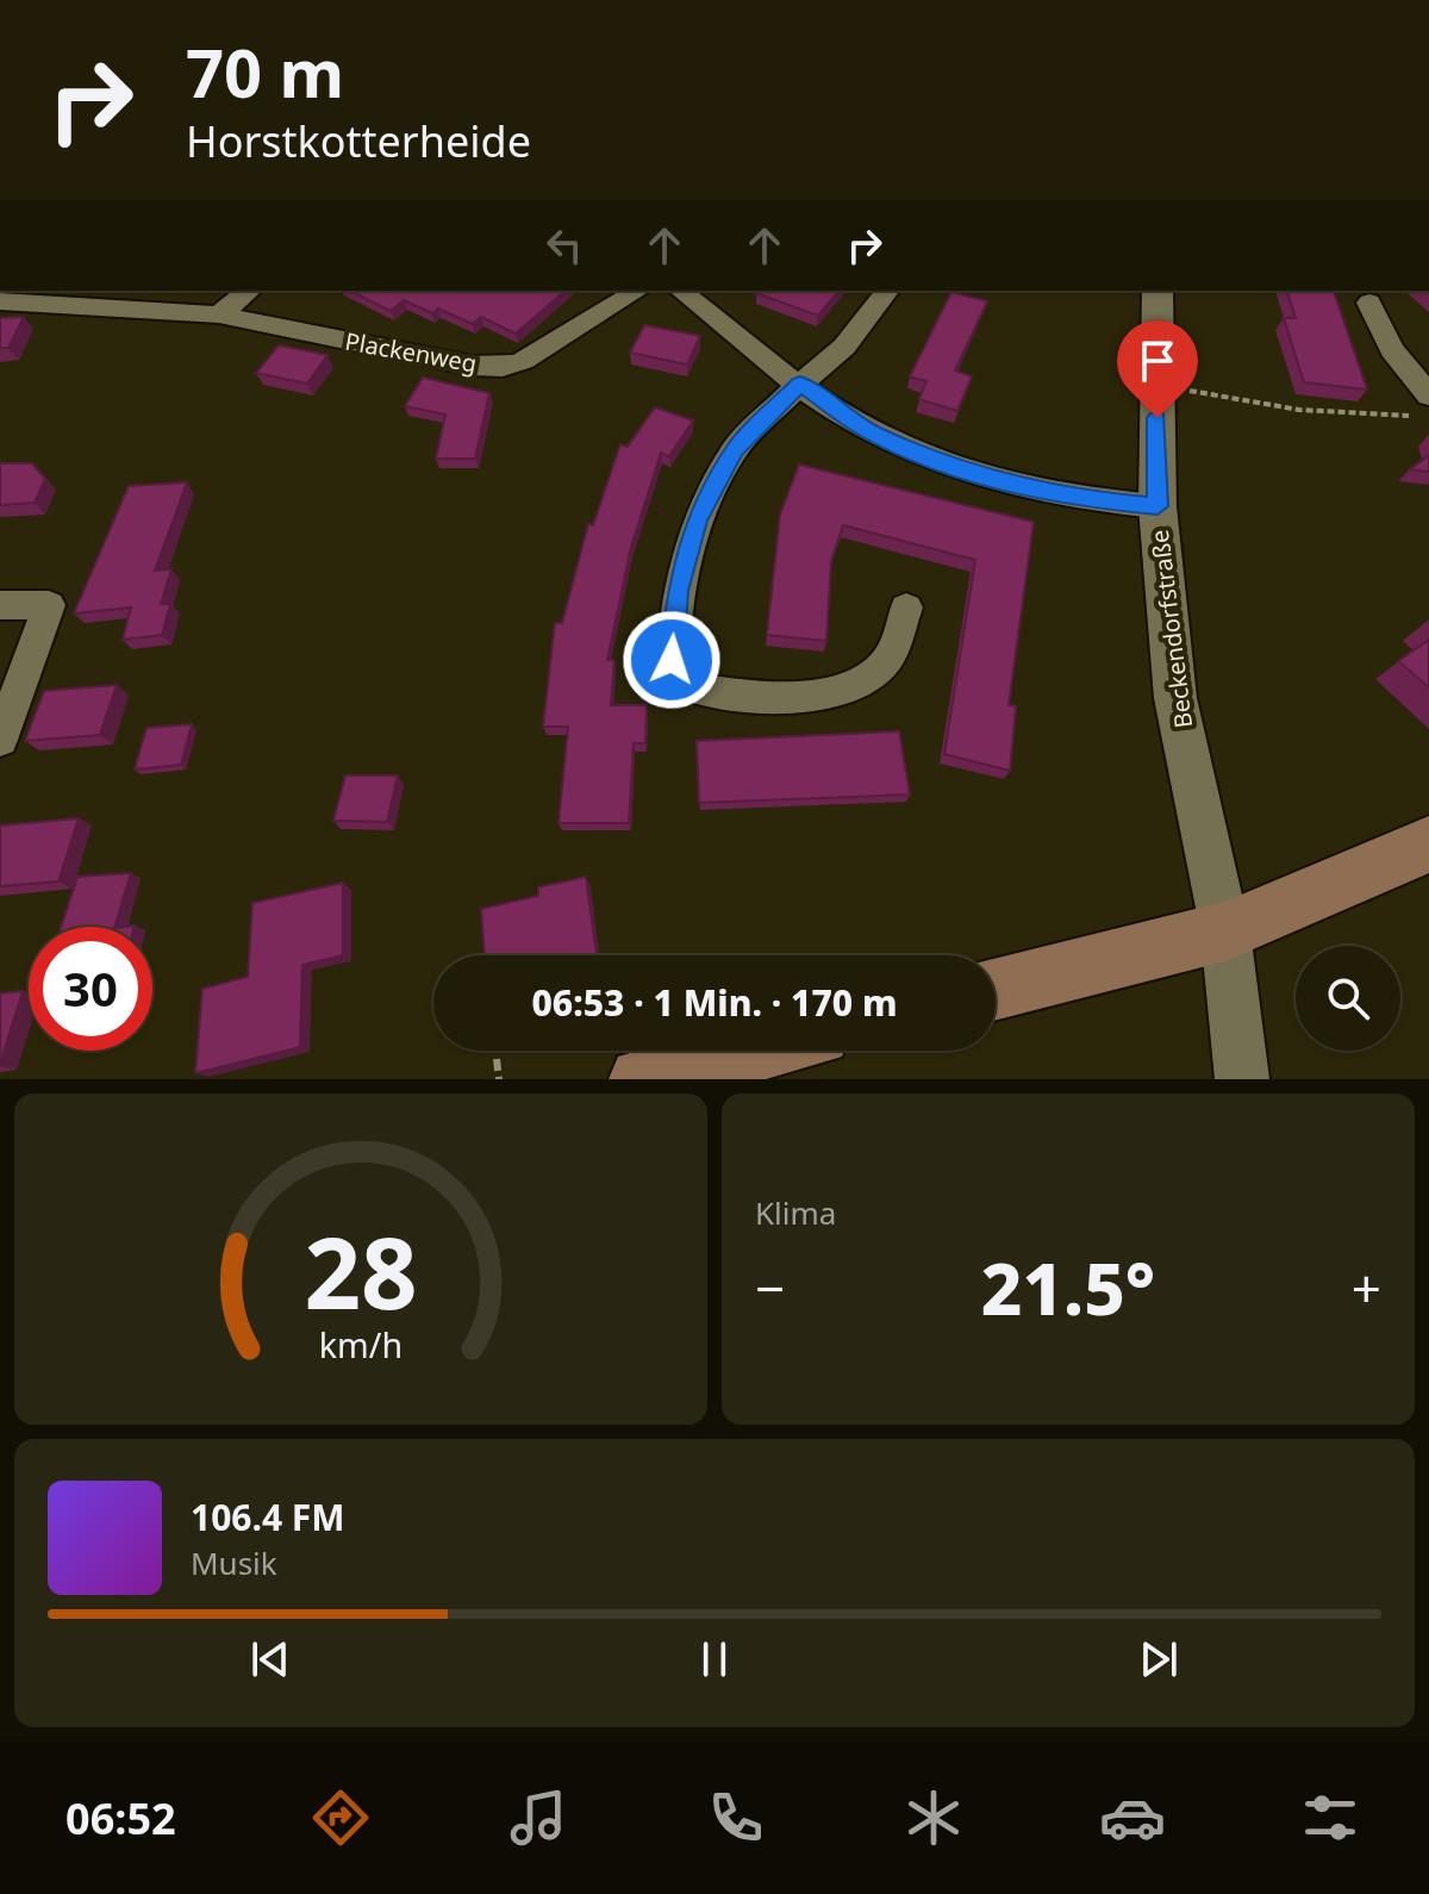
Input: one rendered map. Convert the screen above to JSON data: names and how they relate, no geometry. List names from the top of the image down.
{
  "streets": {
    "street": ["Plackenweg", "Beckendorfstraße"]
  },
  "page": {
    "turn": ["70 m", "Horstkotterheide"],
    "limit": "30",
    "trip": "06:53 · 1 Min. · 170 m",
    "tile": "Klima",
    "heat": ["−", "21.5°", "+"],
    "song": ["106.4 FM", "Musik"],
    "tabs": "06:52",
    "gauge": ["28", "km/h"]
  }
}
